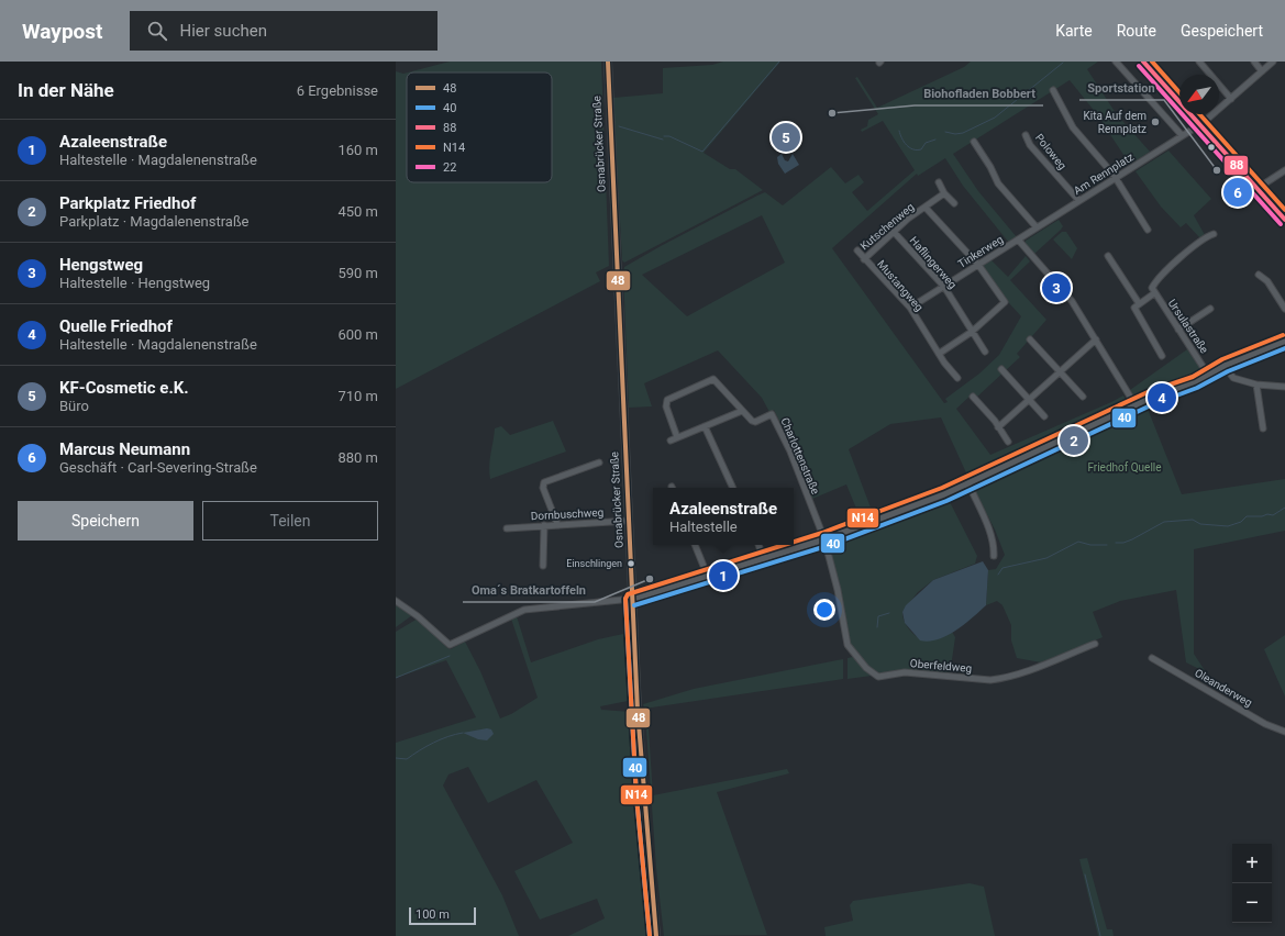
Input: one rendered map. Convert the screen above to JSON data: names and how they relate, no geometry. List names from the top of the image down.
{
  "streets": {
    "main road": ["Osnabrücker Straße"],
    "street": [
      "Poloweg",
      "Am Rennplatz",
      "Kutschenweg",
      "Tinkerweg",
      "Haflingerweg",
      "Mustangweg",
      "Ursulastraße",
      "Charlottenstraße",
      "Dornbuschweg",
      "Oberfeldweg",
      "Oleanderweg"
    ]
  },
  "crossings": [
    ["Osnabrücker Straße", "Dornbuschweg"],
    ["Poloweg", "Am Rennplatz"],
    ["Am Rennplatz", "Tinkerweg"],
    ["Kutschenweg", "Haflingerweg"],
    ["Kutschenweg", "Mustangweg"],
    ["Tinkerweg", "Haflingerweg"],
    ["Tinkerweg", "Mustangweg"],
    ["Charlottenstraße", "Oberfeldweg"]
  ],
  "parks": ["Friedhof Quelle"],
  "places": [
    "Biohofladen Bobbert",
    "Kita Auf dem Rennplatz",
    "Sportstation",
    "Einschlingen",
    "Oma´s Bratkartoffeln"
  ],
  "lines": [
    "transit line 48",
    "transit line 88",
    "transit line N14",
    "transit line 22",
    "transit line 40"
  ],
  "legend": [
    "48",
    "40",
    "88",
    "N14",
    "22"
  ],
  "scale_bar": "100 m",
  "north": "bottom left",
  "page": {
    "header": "Waypost",
    "search": "Hier suchen",
    "nav": ["Karte", "Route", "Gespeichert"],
    "heading": ["In der Nähe", "6 Ergebnisse"],
    "list": [
      {
        "mark": "1",
        "name": "Azaleenstraße",
        "note": "Haltestelle · Magdalenenstraße",
        "value": "160 m"
      },
      {
        "mark": "2",
        "name": "Parkplatz Friedhof",
        "note": "Parkplatz · Magdalenenstraße",
        "value": "450 m"
      },
      {
        "mark": "3",
        "name": "Hengstweg",
        "note": "Haltestelle · Hengstweg",
        "value": "590 m"
      },
      {
        "mark": "4",
        "name": "Quelle Friedhof",
        "note": "Haltestelle · Magdalenenstraße",
        "value": "600 m"
      },
      {
        "mark": "5",
        "name": "KF-Cosmetic e.K.",
        "note": "Büro",
        "value": "710 m"
      },
      {
        "mark": "6",
        "name": "Marcus Neumann",
        "note": "Geschäft · Carl-Severing-Straße",
        "value": "880 m"
      }
    ],
    "pins": [
      "5",
      "6",
      "3",
      "4",
      "2",
      "1"
    ],
    "buttons": ["Speichern", "Teilen"],
    "popup": ["Azaleenstraße", "Haltestelle"],
    "map_buttons": ["+", "−"],
    "scale": "100 m"
  }
}
